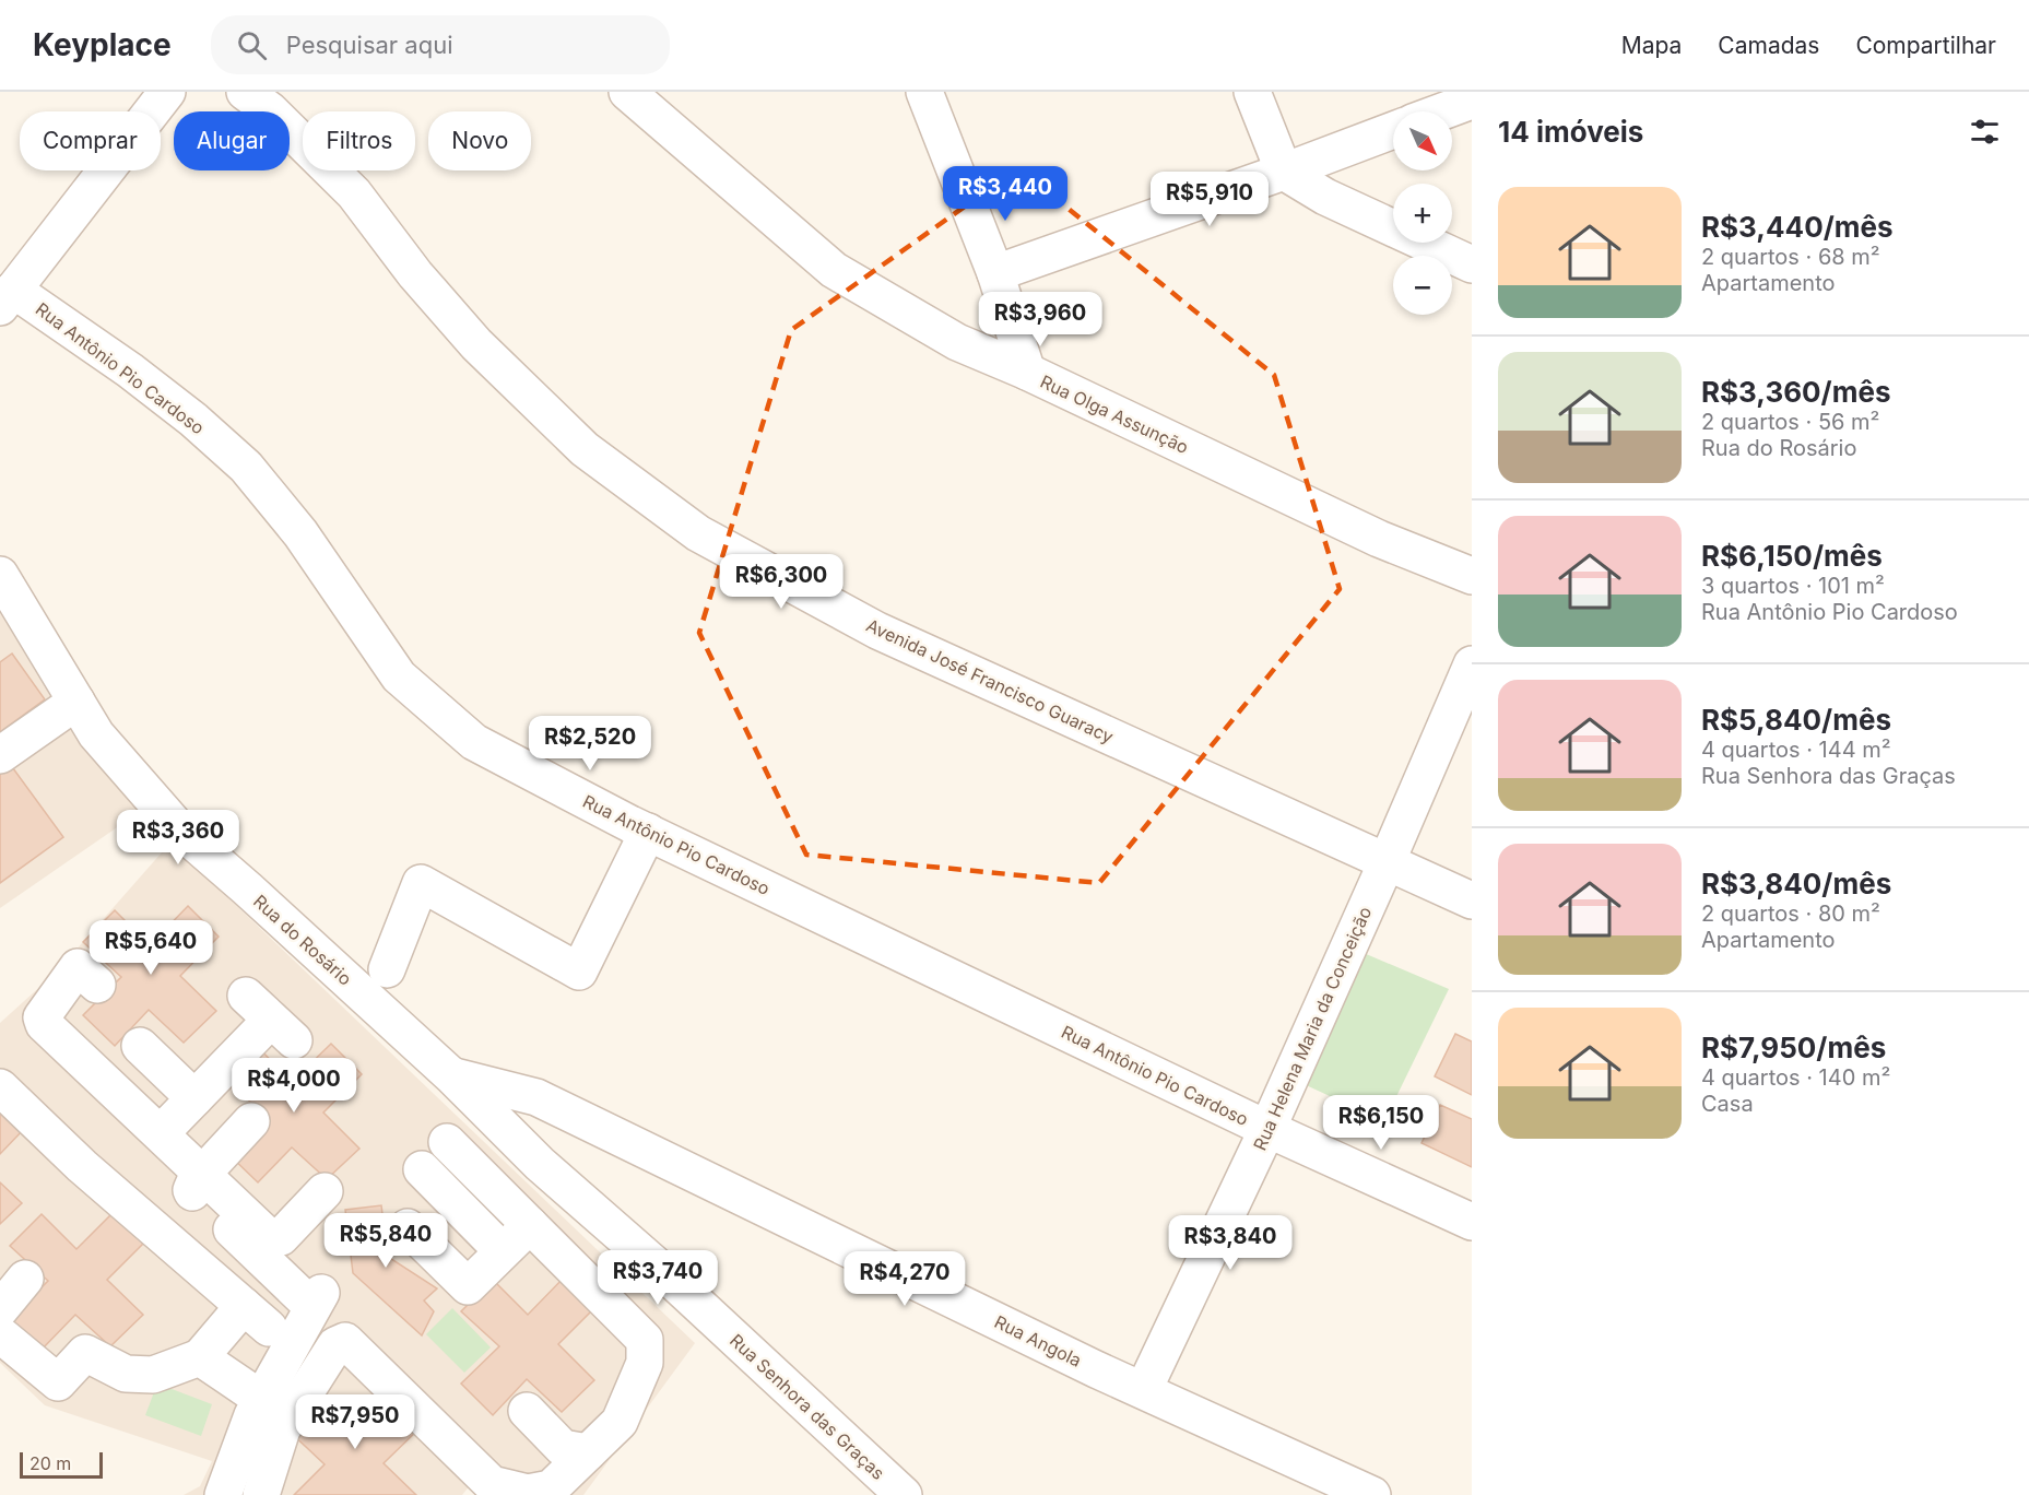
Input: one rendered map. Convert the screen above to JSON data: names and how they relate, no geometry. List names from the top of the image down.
{
  "streets": {
    "street": [
      "Rua Antônio Pio Cardoso",
      "Rua Olga Assunção",
      "Avenida José Francisco Guaracy",
      "Rua do Rosário",
      "Rua Helena Maria da Conceição",
      "Rua Angola",
      "Rua Senhora das Graças"
    ]
  },
  "crossings": [
    ["Rua Antônio Pio Cardoso", "Rua Helena Maria da Conceição"],
    ["Avenida José Francisco Guaracy", "Rua Helena Maria da Conceição"],
    ["Rua do Rosário", "Rua Angola"],
    ["Rua do Rosário", "Rua Senhora das Graças"],
    ["Rua Helena Maria da Conceição", "Rua Angola"],
    ["Rua Angola", "Rua Senhora das Graças"]
  ],
  "scale_bar": "20 m",
  "north": "bottom right",
  "page": {
    "header": "Keyplace",
    "search": "Pesquisar aqui",
    "nav": ["Mapa", "Camadas", "Compartilhar"],
    "heading": "14 imóveis",
    "map_buttons": ["+", "−"],
    "chip": [
      "Comprar",
      "Alugar",
      "Filtros",
      "Novo"
    ],
    "price": [
      "R$3,440",
      "R$5,910",
      "R$3,960",
      "R$6,300",
      "R$2,520",
      "R$3,360",
      "R$5,640",
      "R$4,000",
      "R$6,150",
      "R$5,840",
      "R$3,840",
      "R$3,740",
      "R$4,270",
      "R$7,950"
    ],
    "list": [
      {
        "name": "R$3,440/mês",
        "note": "2 quartos · 68 m² · Apartamento"
      },
      {
        "name": "R$3,360/mês",
        "note": "2 quartos · 56 m² · Rua do Rosário"
      },
      {
        "name": "R$6,150/mês",
        "note": "3 quartos · 101 m² · Rua Antônio Pio Cardoso"
      },
      {
        "name": "R$5,840/mês",
        "note": "4 quartos · 144 m² · Rua Senhora das Graças"
      },
      {
        "name": "R$3,840/mês",
        "note": "2 quartos · 80 m² · Apartamento"
      },
      {
        "name": "R$7,950/mês",
        "note": "4 quartos · 140 m² · Casa"
      }
    ],
    "scale": "20 m"
  }
}
